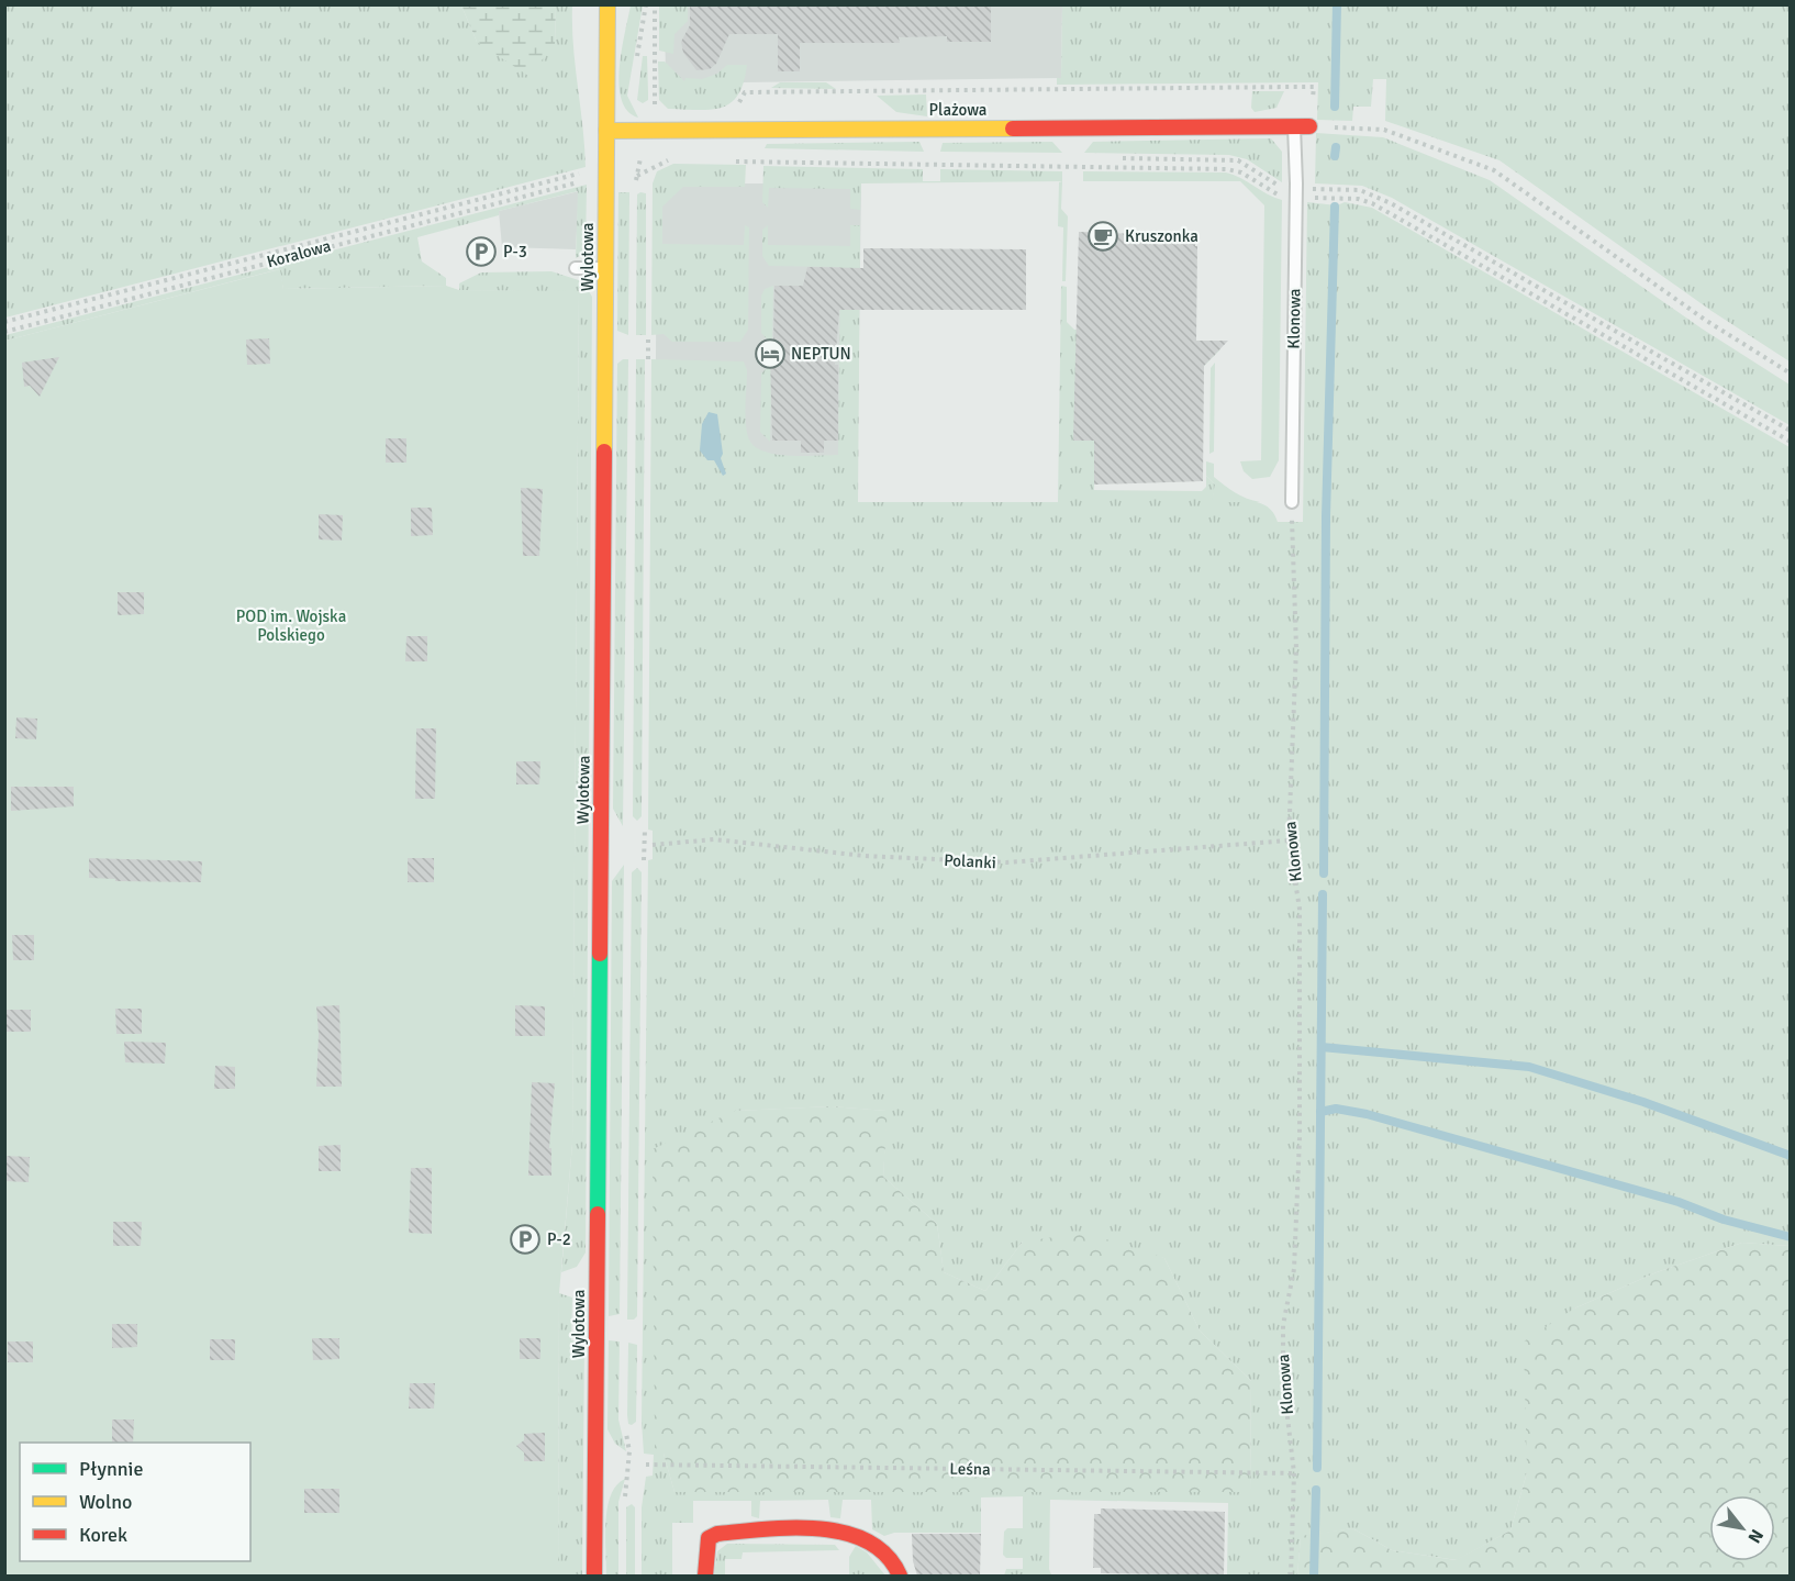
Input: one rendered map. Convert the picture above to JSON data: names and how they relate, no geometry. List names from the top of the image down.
{
  "streets": {
    "street": ["Plażowa", "Wylotowa"],
    "lane": ["Klonowa"],
    "path": ["Koralowa", "Polanki", "Leśna"]
  },
  "crossings": [
    ["Plażowa", "Wylotowa"],
    ["Plażowa", "Klonowa"],
    ["Klonowa", "Polanki"],
    ["Klonowa", "Leśna"]
  ],
  "parks": ["POD im. Wojska Polskiego"],
  "places": {
    "cafe": ["Kruszonka"],
    "parking": ["P-3", "P-2"],
    "hotel": ["NEPTUN"]
  },
  "legend": ["Płynnie", "Wolno", "Korek"],
  "north": "bottom right"
}
